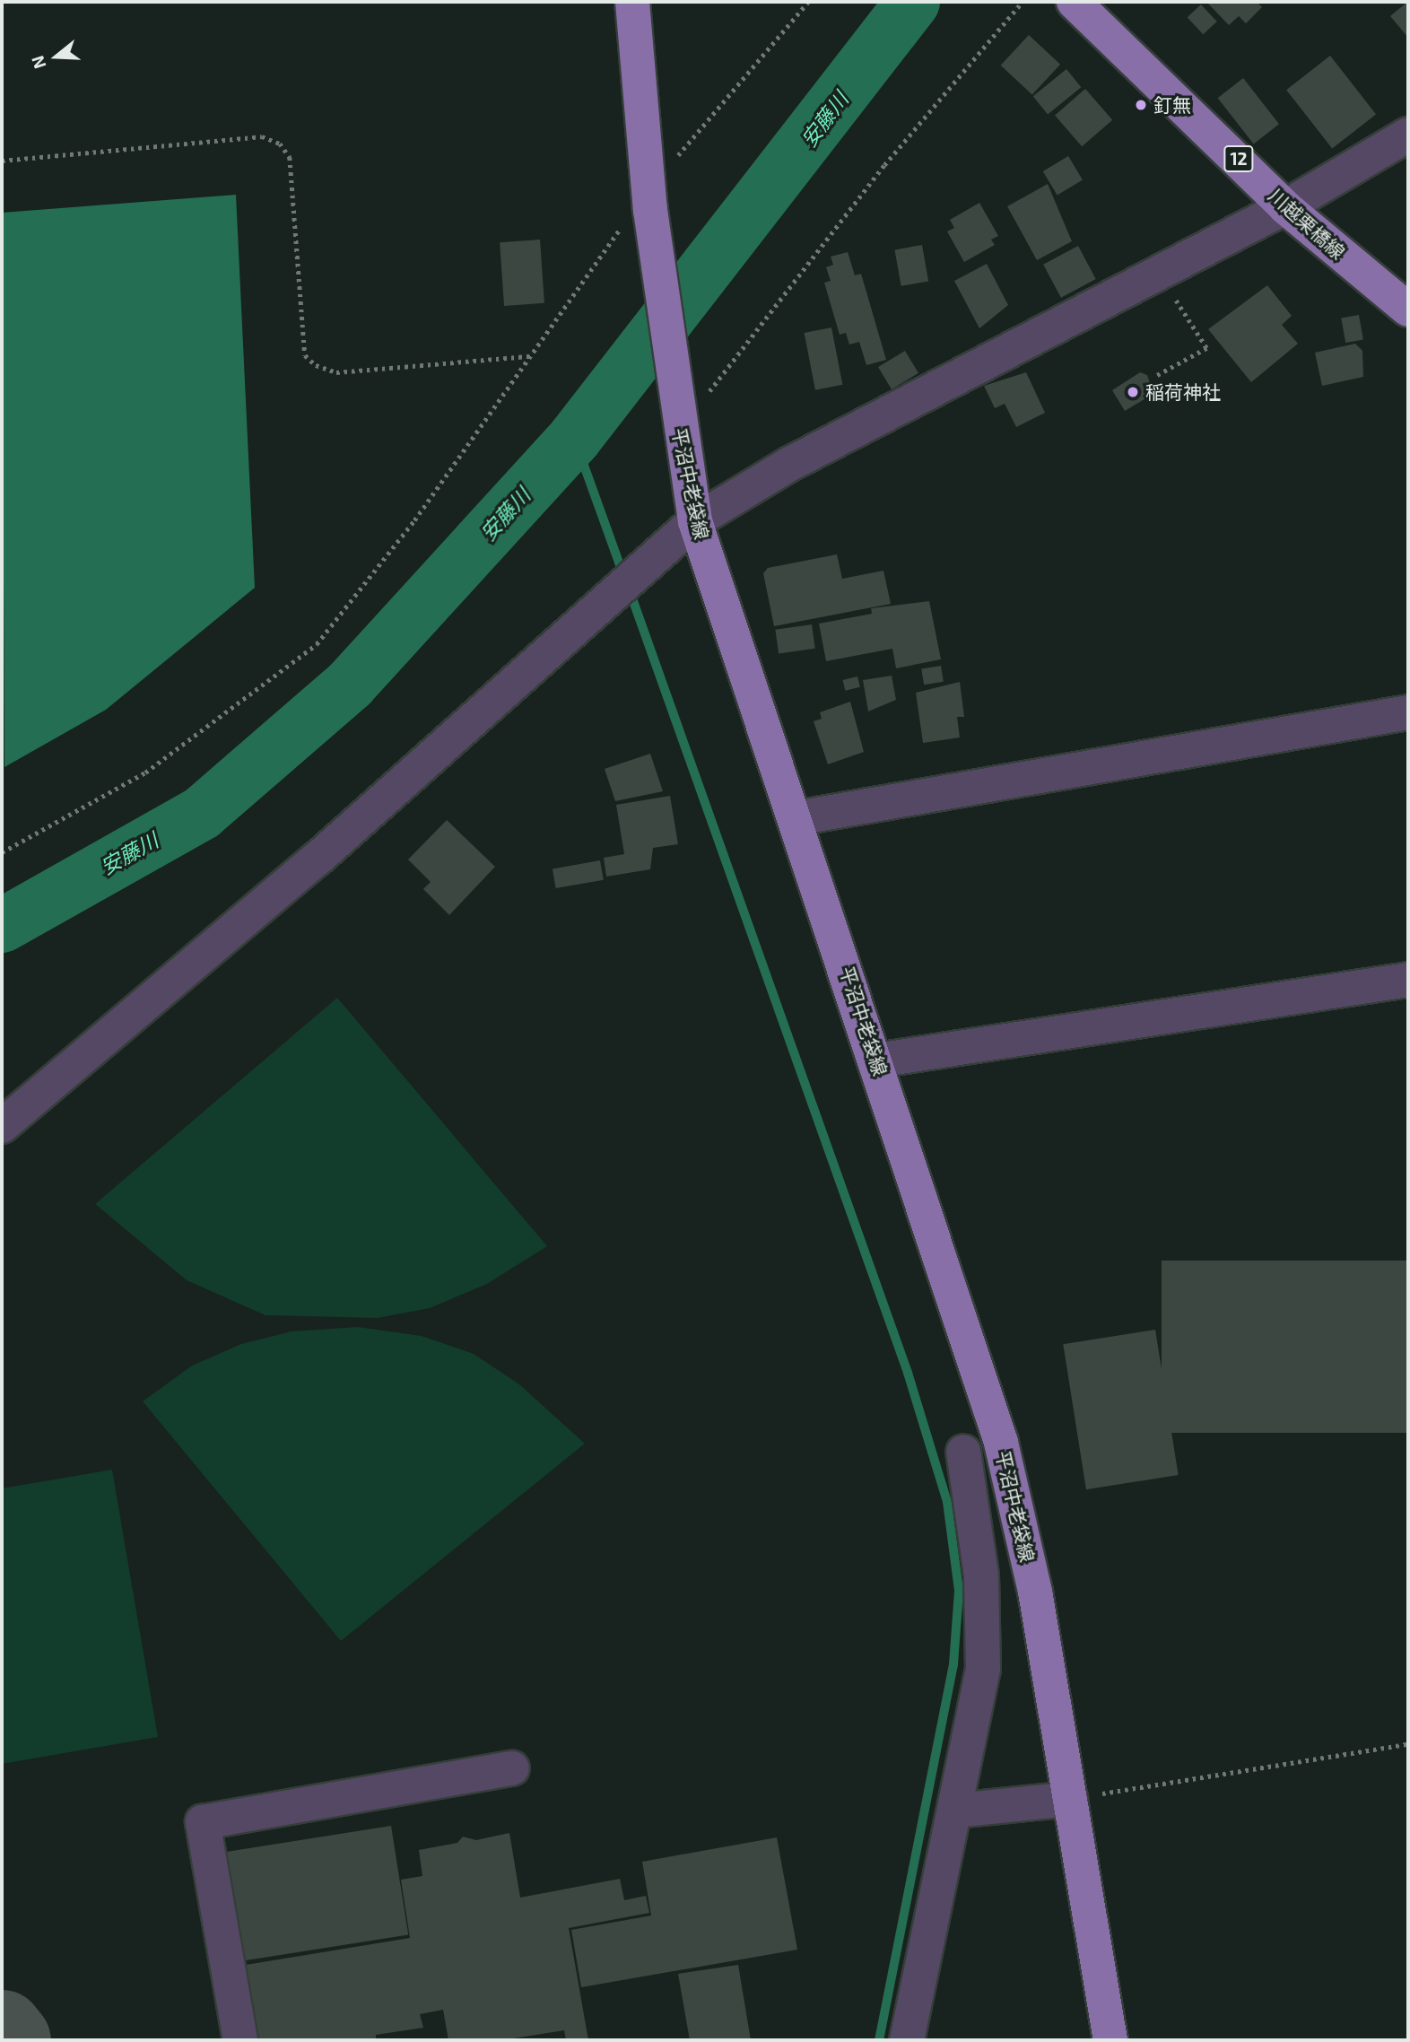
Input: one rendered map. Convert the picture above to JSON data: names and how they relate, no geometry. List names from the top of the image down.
{
  "streets": {
    "main road": ["12", "川越栗橋線", "平沼中老袋線"]
  },
  "water": ["安藤川"],
  "places": ["釘無", "稲荷神社"],
  "north": "left"
}
